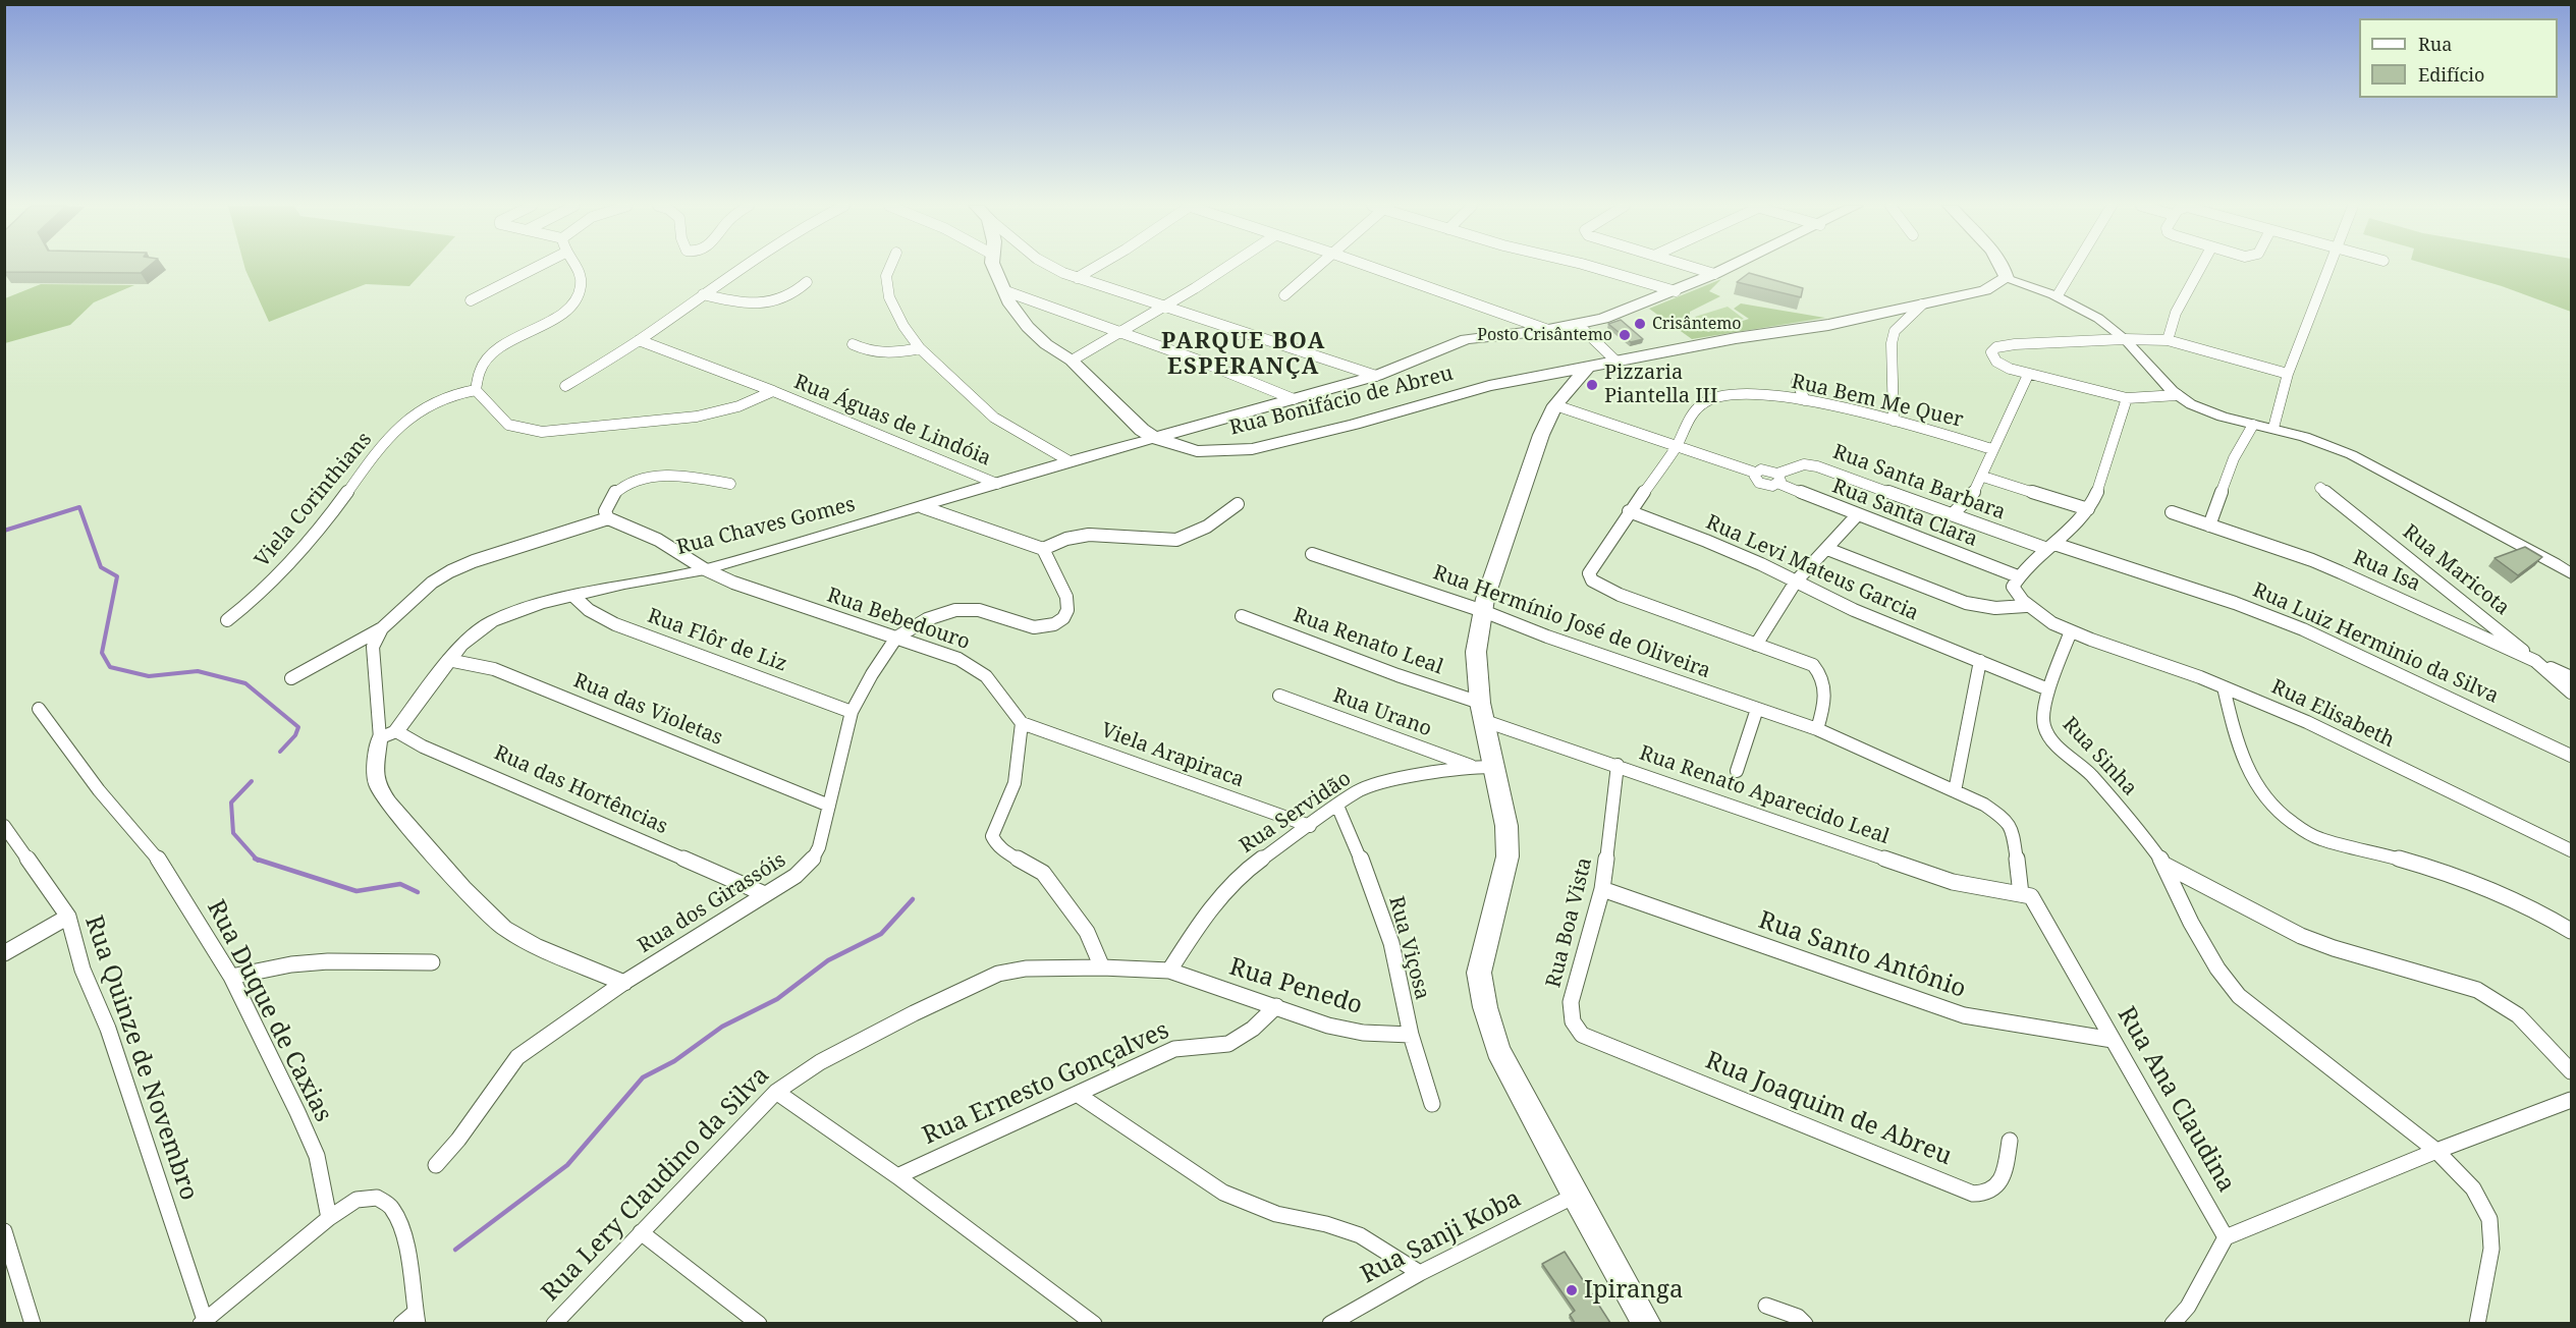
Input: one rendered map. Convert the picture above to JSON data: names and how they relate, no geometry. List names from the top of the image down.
{
  "streets": {
    "main road": ["Rua Bonifácio de Abreu"],
    "street": [
      "Rua Bem Me Quer",
      "Rua Águas de Lindóia",
      "Rua Santa Barbara",
      "Viela Corinthians",
      "Rua Santa Clara",
      "Rua Chaves Gomes",
      "Rua Levi Mateus Garcia",
      "Rua Maricota",
      "Rua Isa",
      "Rua Bebedouro",
      "Rua Hermínio José de Oliveira",
      "Rua Flôr de Liz",
      "Rua Renato Leal",
      "Rua Luiz Herminio da Silva",
      "Rua das Violetas",
      "Rua Urano",
      "Rua Elisabeth",
      "Viela Arapiraca",
      "Rua Sinha",
      "Rua das Hortências",
      "Rua Renato Aparecido Leal",
      "Rua Servidão",
      "Rua dos Girassóis",
      "Rua Boa Vista",
      "Rua Viçosa",
      "Rua Santo Antônio",
      "Rua Penedo",
      "Rua Duque de Caxias",
      "Rua Quinze de Novembro",
      "Rua Ernesto Gonçalves",
      "Rua Ana Claudina",
      "Rua Joaquim de Abreu",
      "Rua Lery Claudino da Silva",
      "Rua Sanji Koba"
    ]
  },
  "crossings": [
    ["Rua Bonifácio de Abreu", "Rua Chaves Gomes"],
    ["Rua Bem Me Quer", "Rua Santa Clara"],
    ["Rua Bem Me Quer", "Rua Levi Mateus Garcia"],
    ["Rua Águas de Lindóia", "Viela Corinthians"],
    ["Rua Águas de Lindóia", "Rua Chaves Gomes"],
    ["Rua Santa Barbara", "Rua Santa Clara"],
    ["Rua Santa Barbara", "Rua Luiz Herminio da Silva"],
    ["Rua Chaves Gomes", "Rua Bebedouro"],
    ["Rua Chaves Gomes", "Rua Flôr de Liz"],
    ["Rua Chaves Gomes", "Rua das Violetas"],
    ["Rua Chaves Gomes", "Rua das Hortências"],
    ["Rua Levi Mateus Garcia", "Rua Sinha"],
    ["Rua Maricota", "Rua Isa"],
    ["Rua Bebedouro", "Viela Arapiraca"],
    ["Rua Bebedouro", "Rua dos Girassóis"],
    ["Rua Hermínio José de Oliveira", "Rua Ana Claudina"],
    ["Rua Flôr de Liz", "Rua dos Girassóis"],
    ["Rua Renato Leal", "Rua Renato Aparecido Leal"],
    ["Rua das Violetas", "Rua dos Girassóis"],
    ["Rua Urano", "Rua Servidão"],
    ["Rua Elisabeth", "Rua Sinha"],
    ["Viela Arapiraca", "Rua Servidão"],
    ["Rua das Hortências", "Rua dos Girassóis"],
    ["Rua Renato Aparecido Leal", "Rua Boa Vista"],
    ["Rua Renato Aparecido Leal", "Rua Ana Claudina"],
    ["Rua Servidão", "Rua Viçosa"],
    ["Rua Servidão", "Rua Penedo"],
    ["Rua Servidão", "Rua Lery Claudino da Silva"],
    ["Rua Boa Vista", "Rua Santo Antônio"],
    ["Rua Boa Vista", "Rua Joaquim de Abreu"],
    ["Rua Viçosa", "Rua Penedo"],
    ["Rua Santo Antônio", "Rua Ana Claudina"],
    ["Rua Penedo", "Rua Ernesto Gonçalves"],
    ["Rua Penedo", "Rua Lery Claudino da Silva"]
  ],
  "districts": ["PARQUE BOA ESPERANÇA"],
  "places": [
    "Crisântemo",
    "Posto Crisântemo",
    "Pizzaria Piantella III",
    "Ipiranga"
  ],
  "legend": ["Rua", "Edifício"]
}
